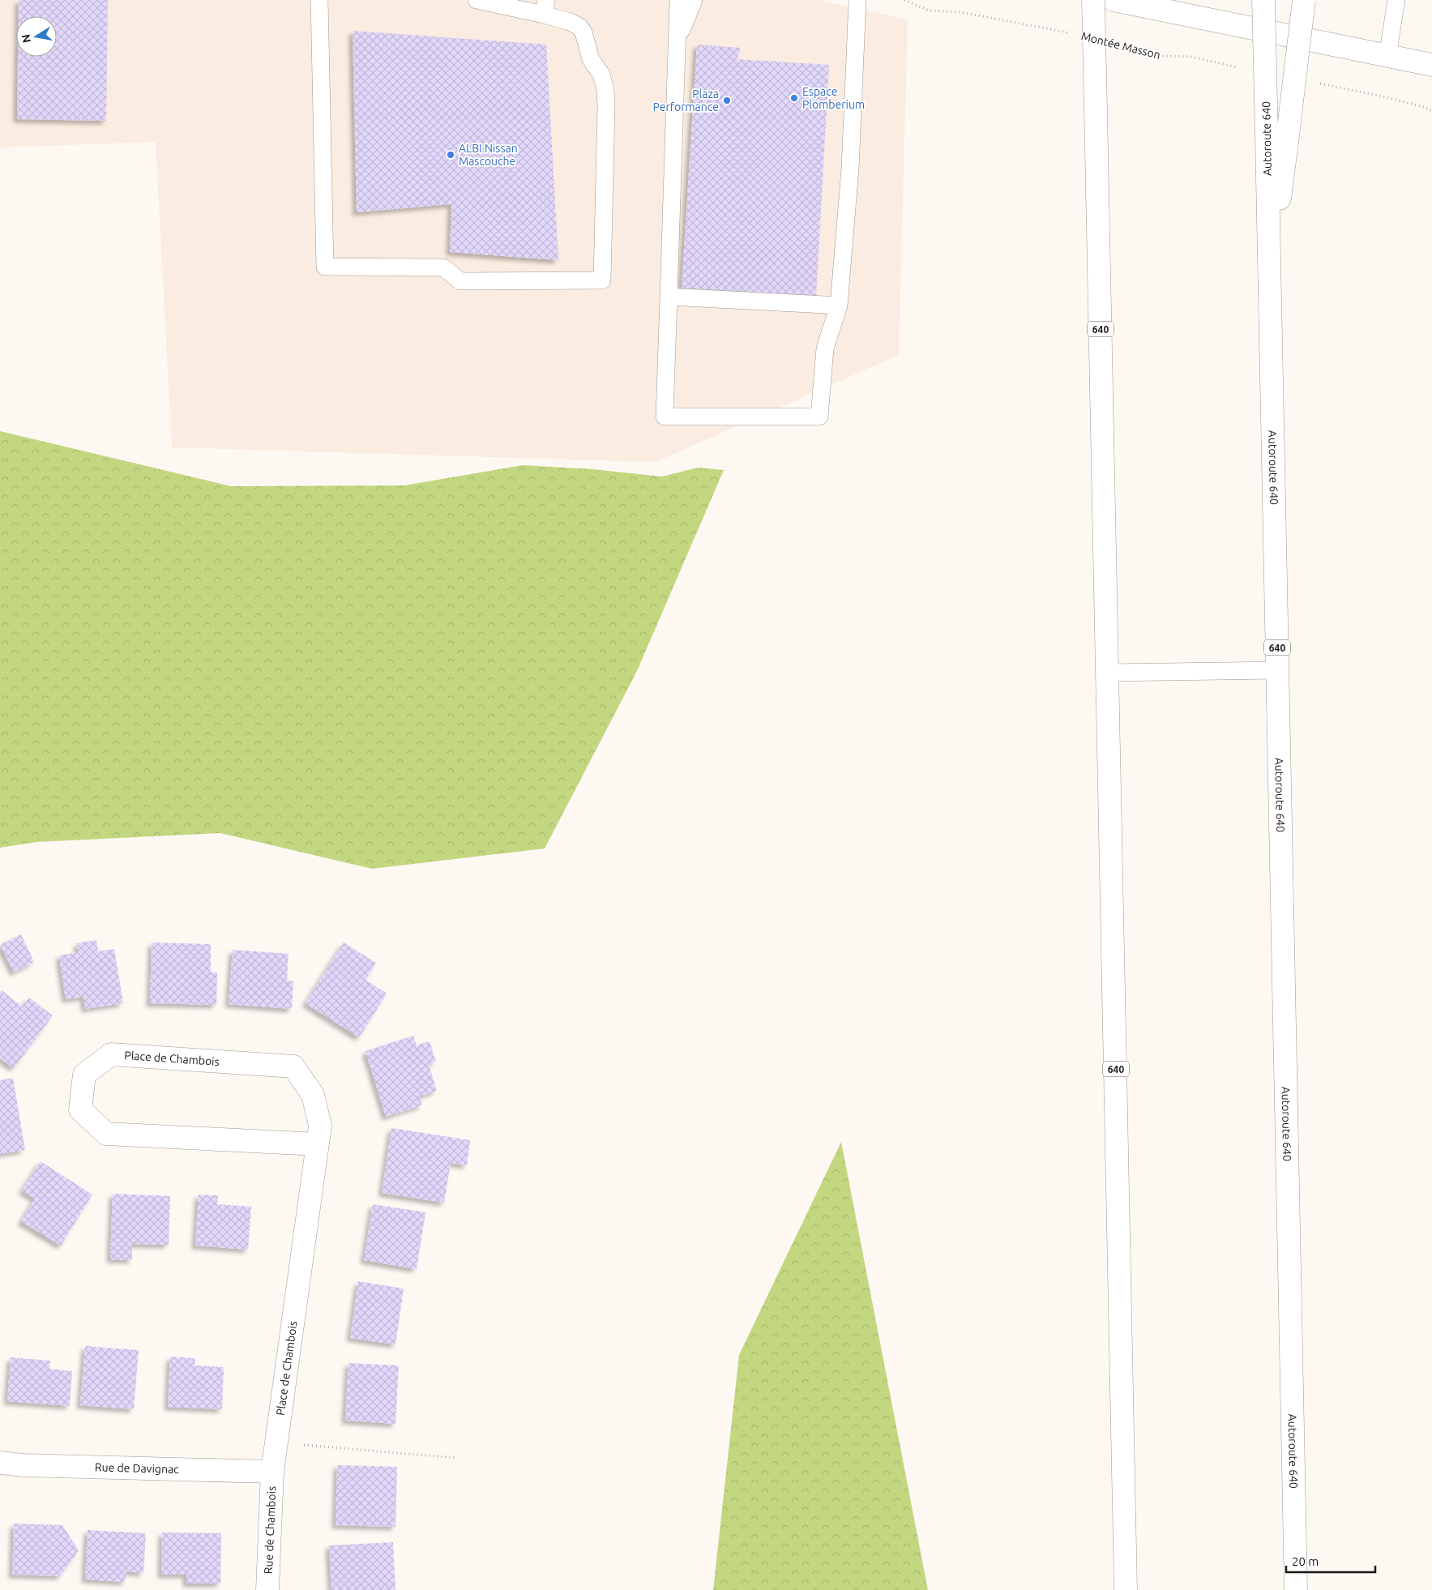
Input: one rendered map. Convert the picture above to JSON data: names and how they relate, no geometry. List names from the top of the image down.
{
  "streets": {
    "main road": [
      "Autoroute 640",
      "640",
      "Place de Chambois",
      "Rue de Davignac",
      "Rue de Chambois"
    ],
    "path": ["Montée Masson"]
  },
  "crossings": [
    ["Place de Chambois", "Rue de Davignac"],
    ["Place de Chambois", "Rue de Chambois"],
    ["Rue de Davignac", "Rue de Chambois"]
  ],
  "places": ["Espace Plomberium", "Plaza Performance", "ALBI Nissan Mascouche"],
  "scale_bar": "20 m",
  "north": "left"
}
